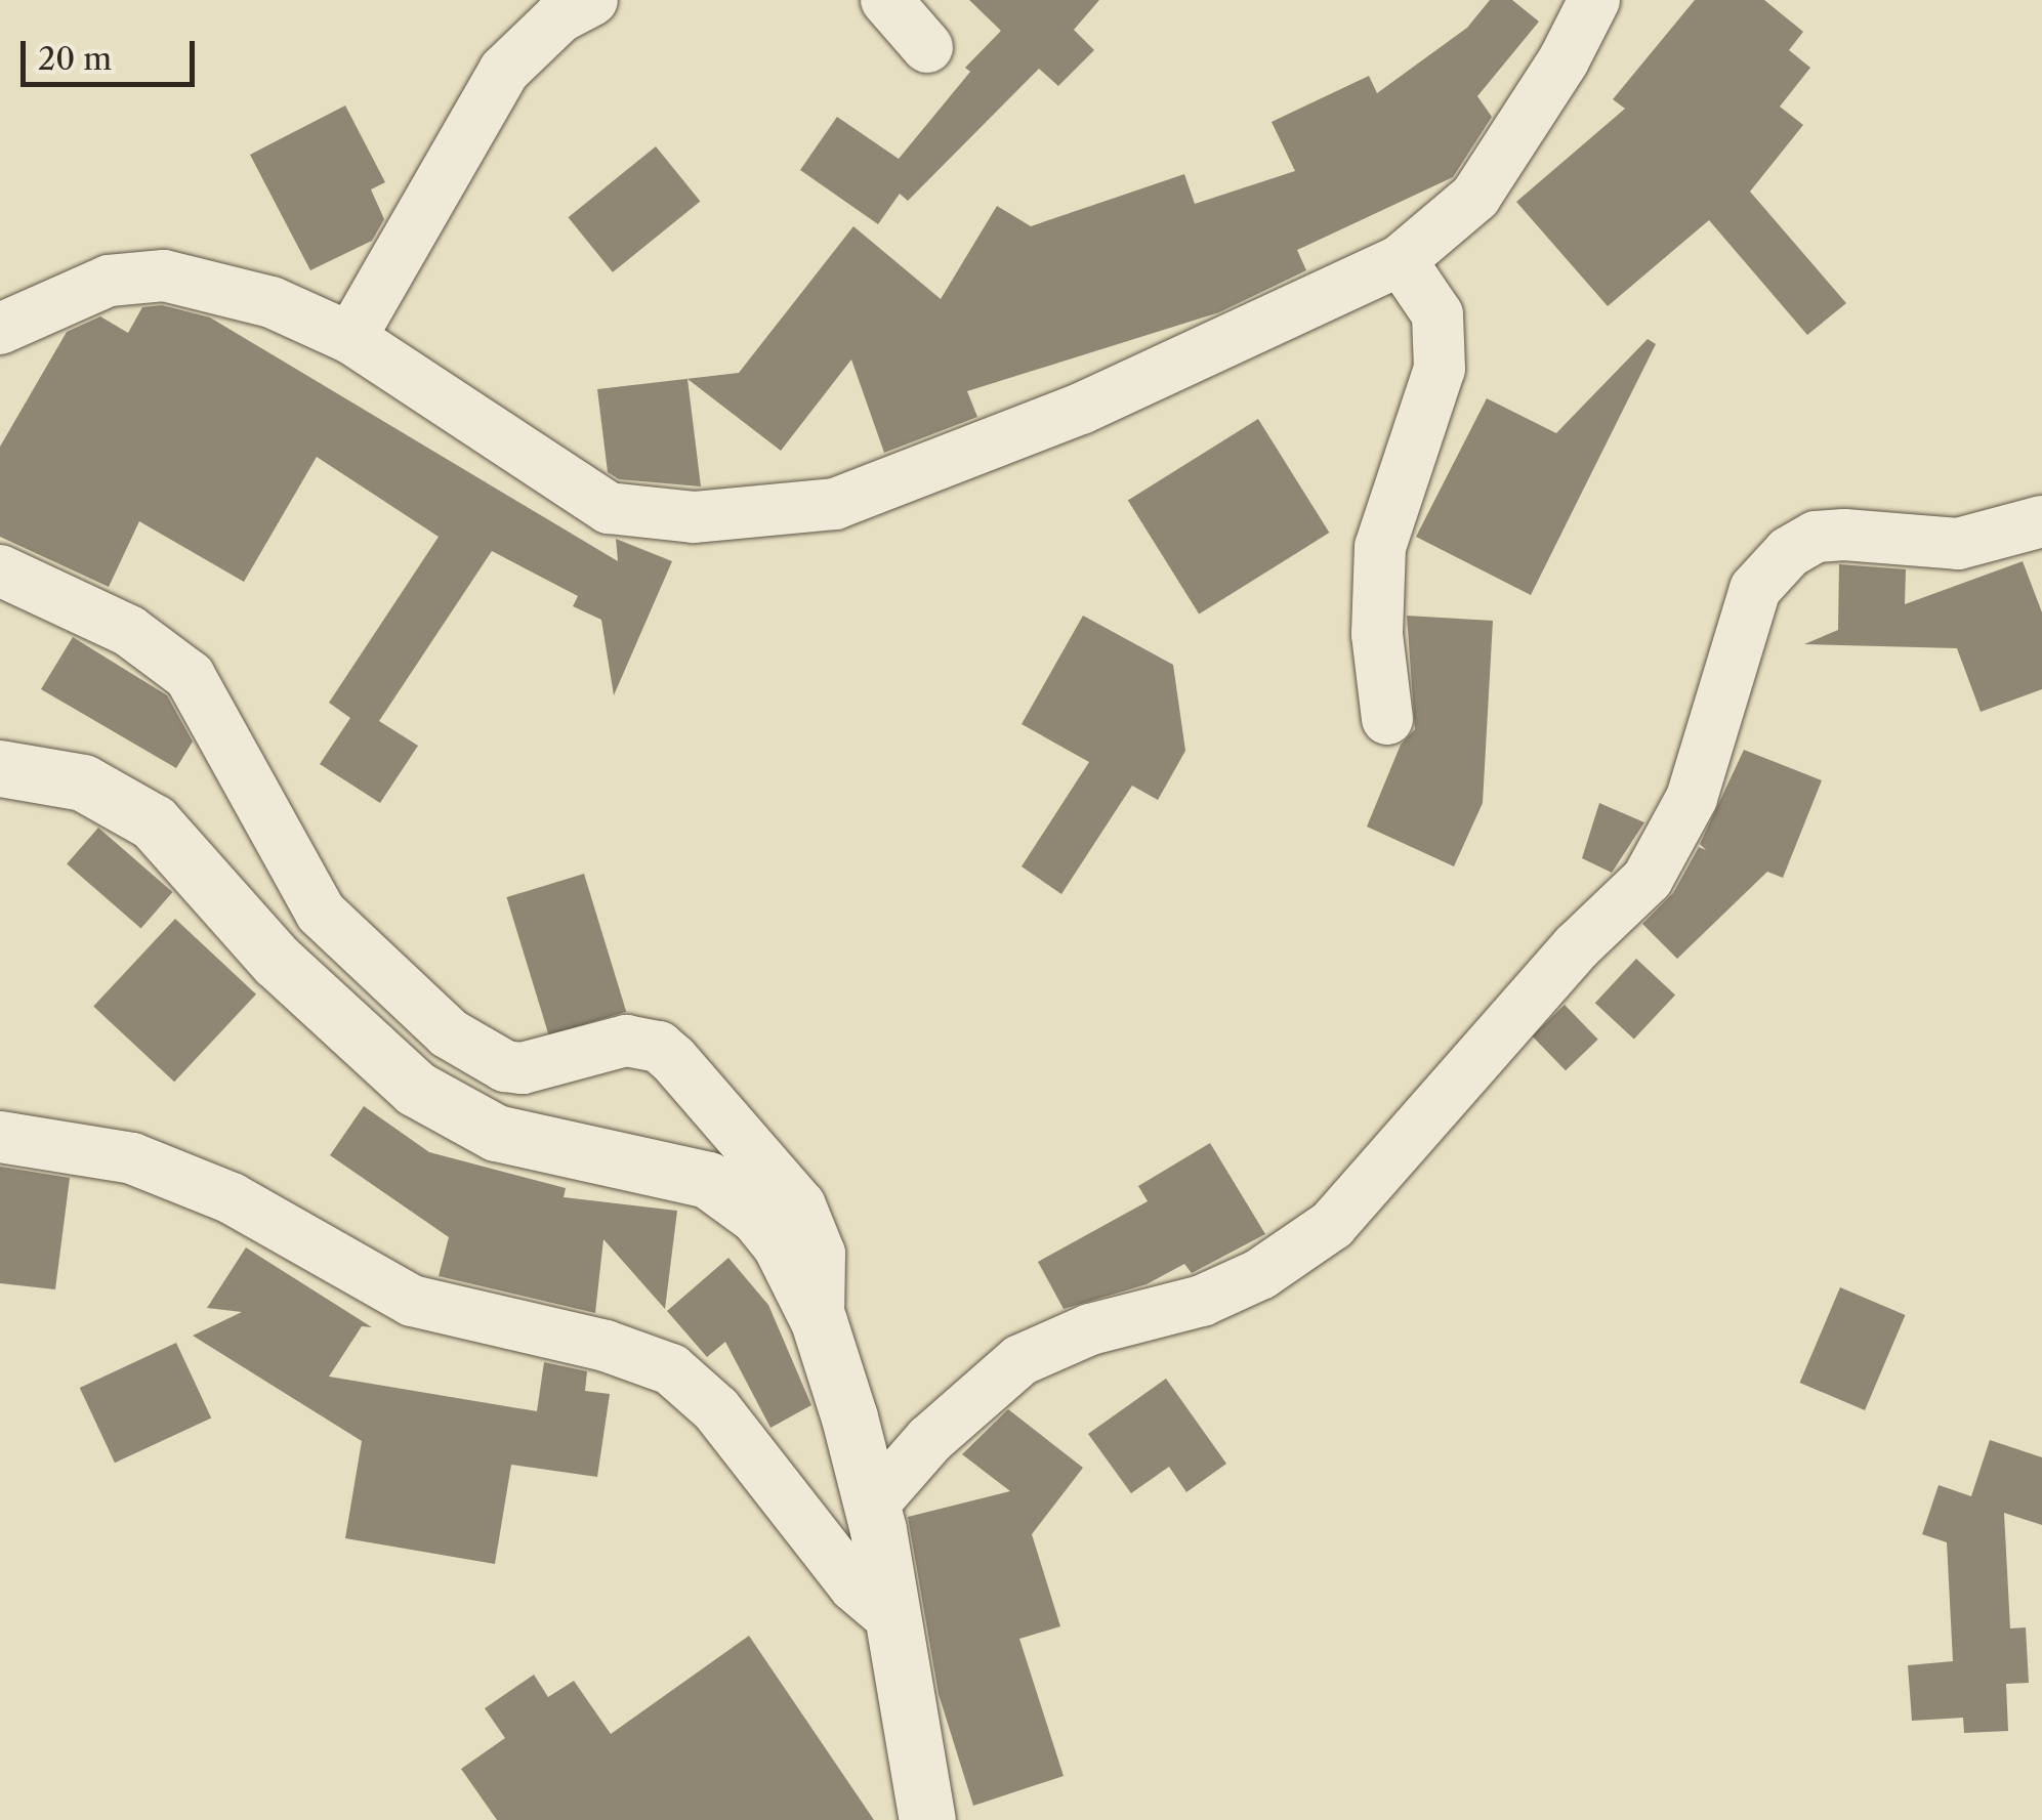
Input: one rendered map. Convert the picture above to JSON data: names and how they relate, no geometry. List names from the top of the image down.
{
  "scale_bar": "20 m"
}
